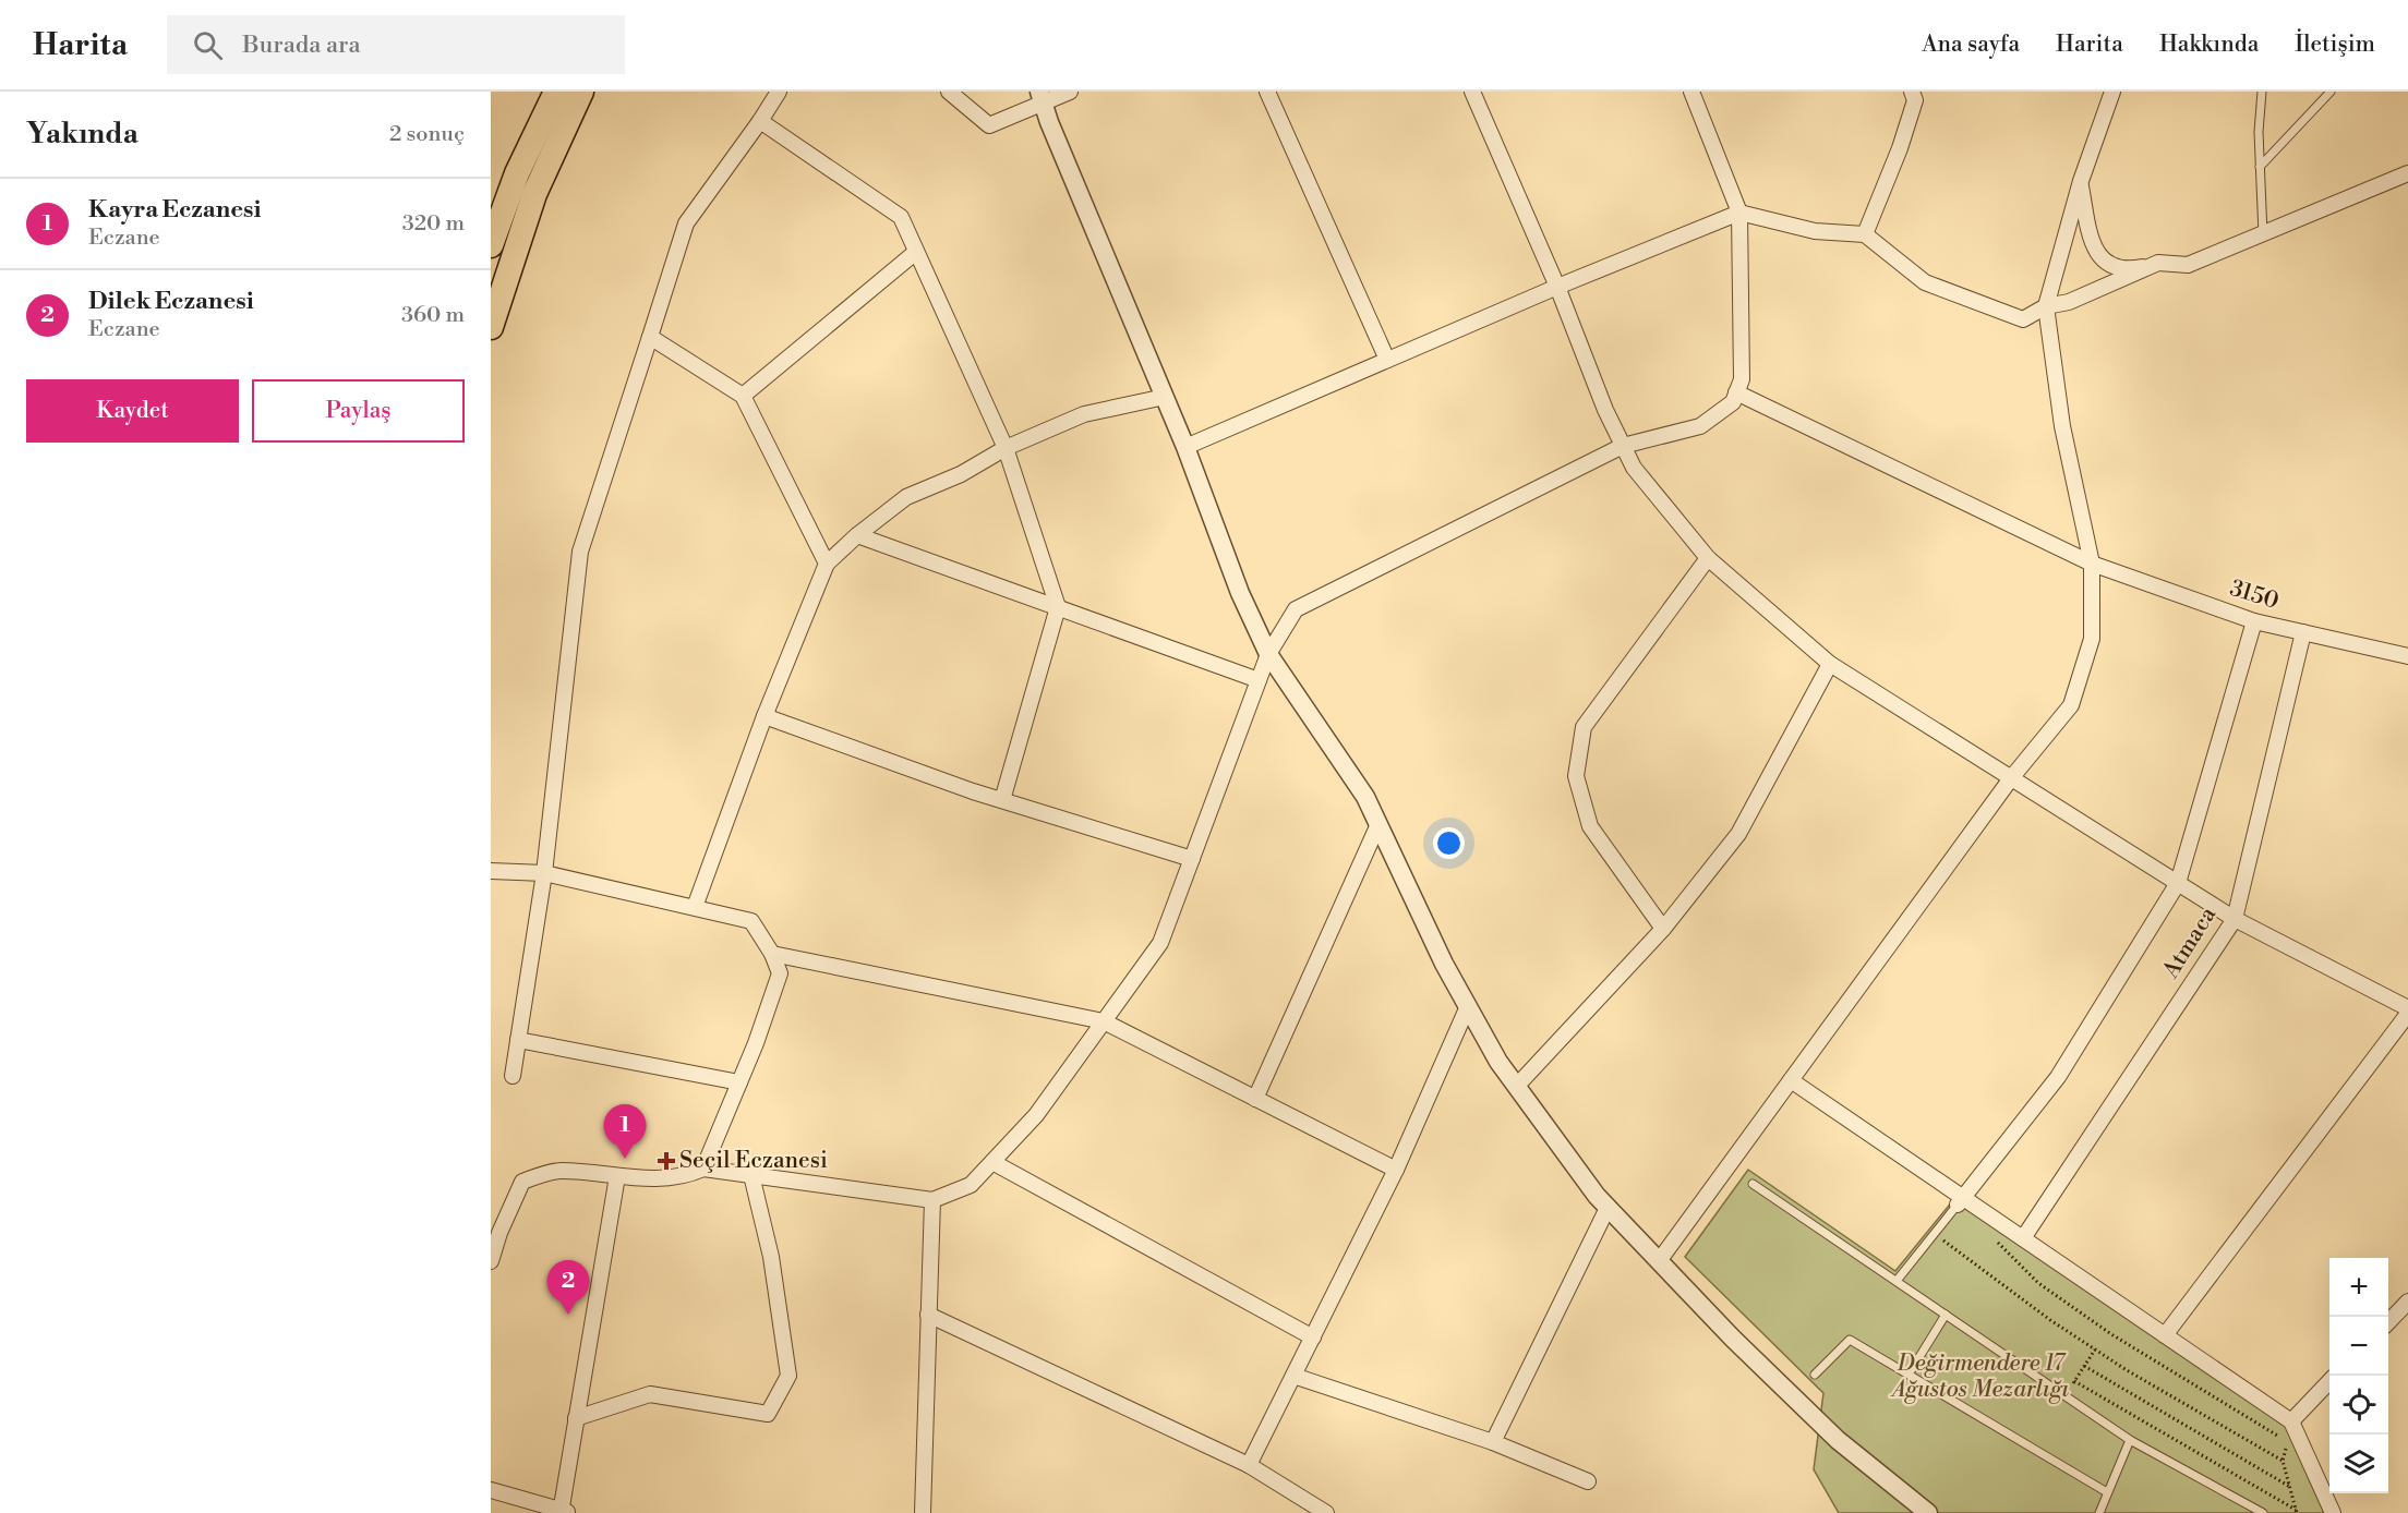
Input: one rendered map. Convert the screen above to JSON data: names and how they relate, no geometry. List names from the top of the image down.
{
  "streets": {
    "street": ["3150", "Atmaca"]
  },
  "crossings": [
    ["3150", "Atmaca"]
  ],
  "parks": ["Değirmendere 17 Ağustos Mezarlığı"],
  "places": {
    "health": ["Seçil Eczanesi"]
  },
  "page": {
    "header": "Harita",
    "search": "Burada ara",
    "nav": [
      "Ana sayfa",
      "Harita",
      "Hakkında",
      "İletişim"
    ],
    "heading": ["Yakında", "2 sonuç"],
    "list": [
      {
        "mark": "1",
        "name": "Kayra Eczanesi",
        "note": "Eczane",
        "value": "320 m"
      },
      {
        "mark": "2",
        "name": "Dilek Eczanesi",
        "note": "Eczane",
        "value": "360 m"
      }
    ],
    "buttons": ["Kaydet", "Paylaş"],
    "pins": ["1", "2"],
    "map_buttons": ["+", "−"]
  }
}
